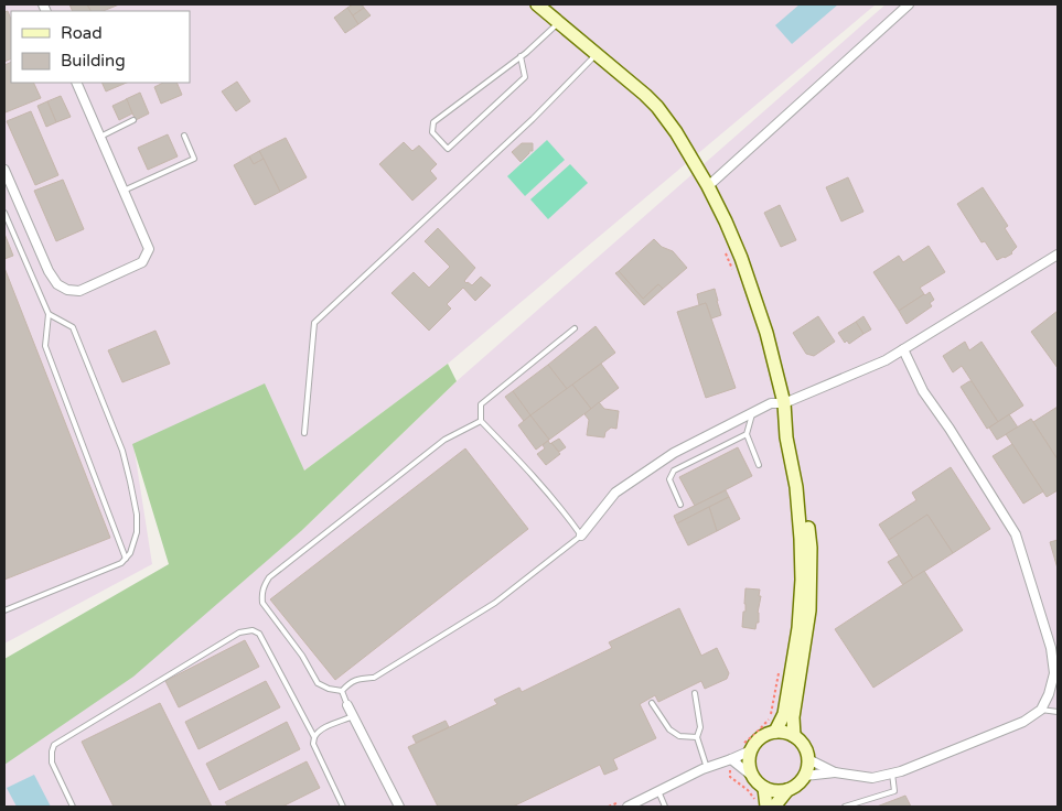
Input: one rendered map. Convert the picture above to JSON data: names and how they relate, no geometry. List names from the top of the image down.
{
  "legend": ["Road", "Building"]
}
